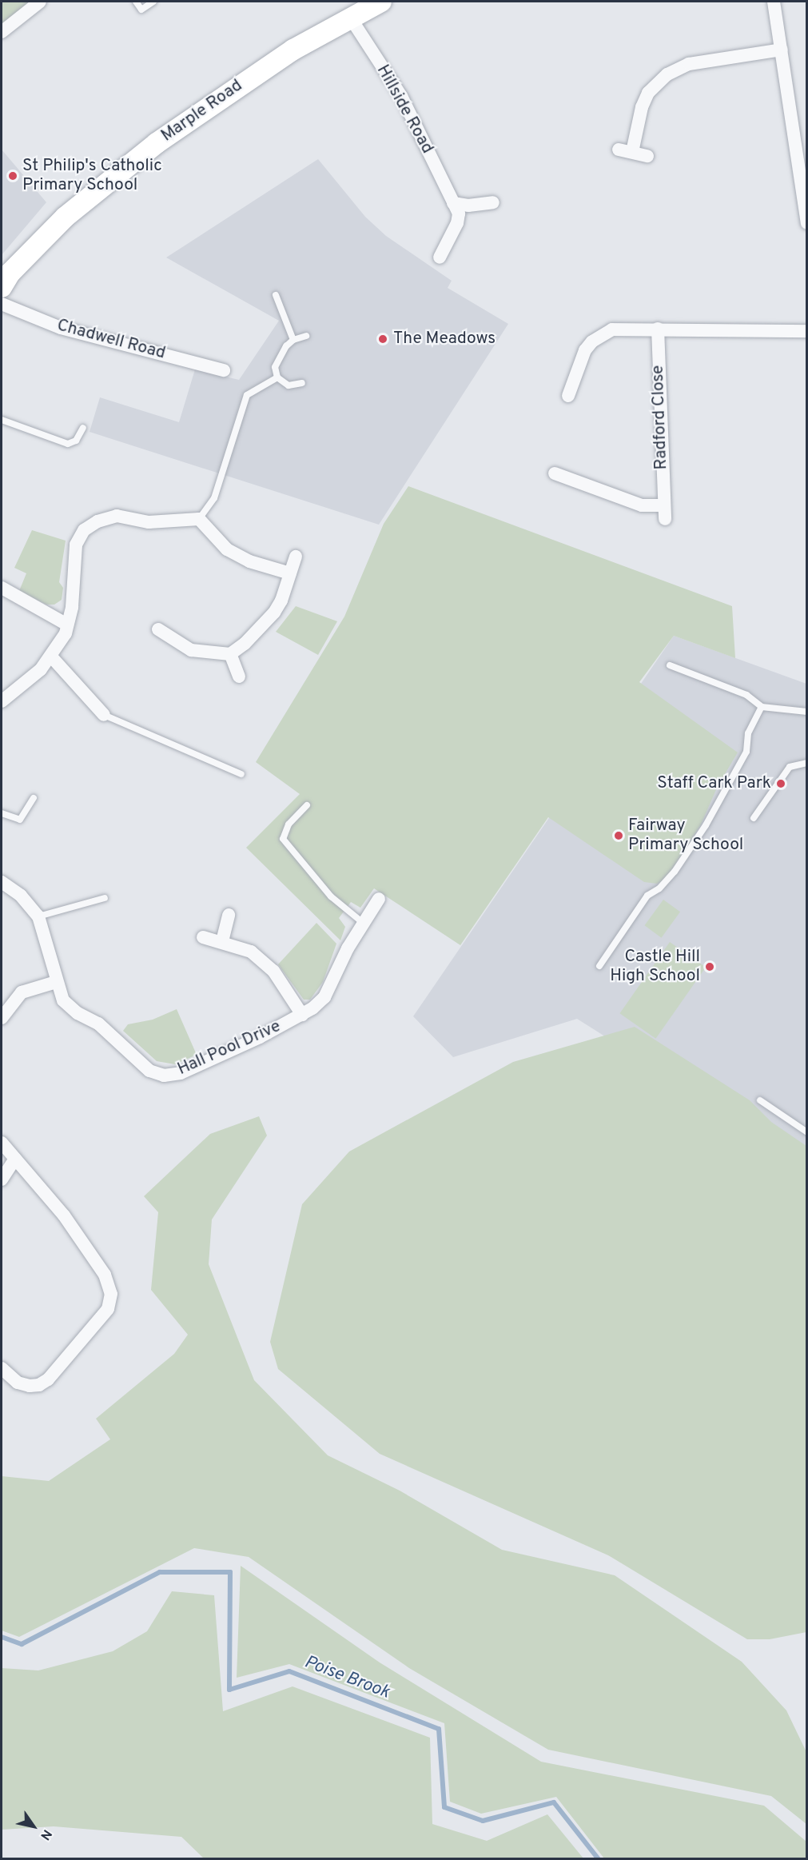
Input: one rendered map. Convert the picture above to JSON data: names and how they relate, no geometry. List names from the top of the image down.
{
  "streets": {
    "main road": ["Marple Road"],
    "street": [
      "Hillside Road",
      "Chadwell Road",
      "Radford Close",
      "Hall Pool Drive"
    ]
  },
  "crossings": [
    ["Hillside Road", "Marple Road"]
  ],
  "water": ["Poise Brook"],
  "places": [
    "St Philip's Catholic Primary School",
    "The Meadows",
    "Staff Cark Park",
    "Fairway Primary School",
    "Castle Hill High School"
  ],
  "north": "bottom right"
}
